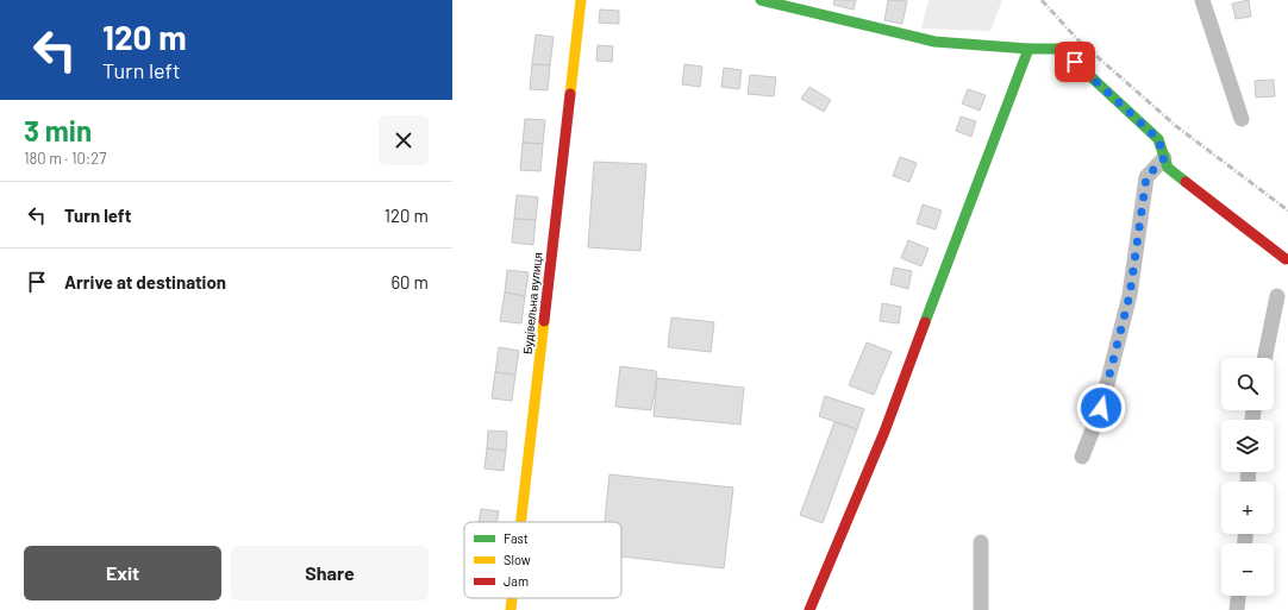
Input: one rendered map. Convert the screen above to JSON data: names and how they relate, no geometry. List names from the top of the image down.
{
  "streets": {
    "street": ["Будівельна вулиця"]
  },
  "legend": ["Fast", "Slow", "Jam"],
  "page": {
    "turn": ["120 m", "Turn left"],
    "heading": ["3 min", "180 m · 10:27"],
    "list": [
      {
        "name": "Turn left",
        "value": "120 m"
      },
      {
        "name": "Arrive at destination",
        "value": "60 m"
      }
    ],
    "map_buttons": ["+", "−"],
    "buttons": ["Exit", "Share"]
  }
}
